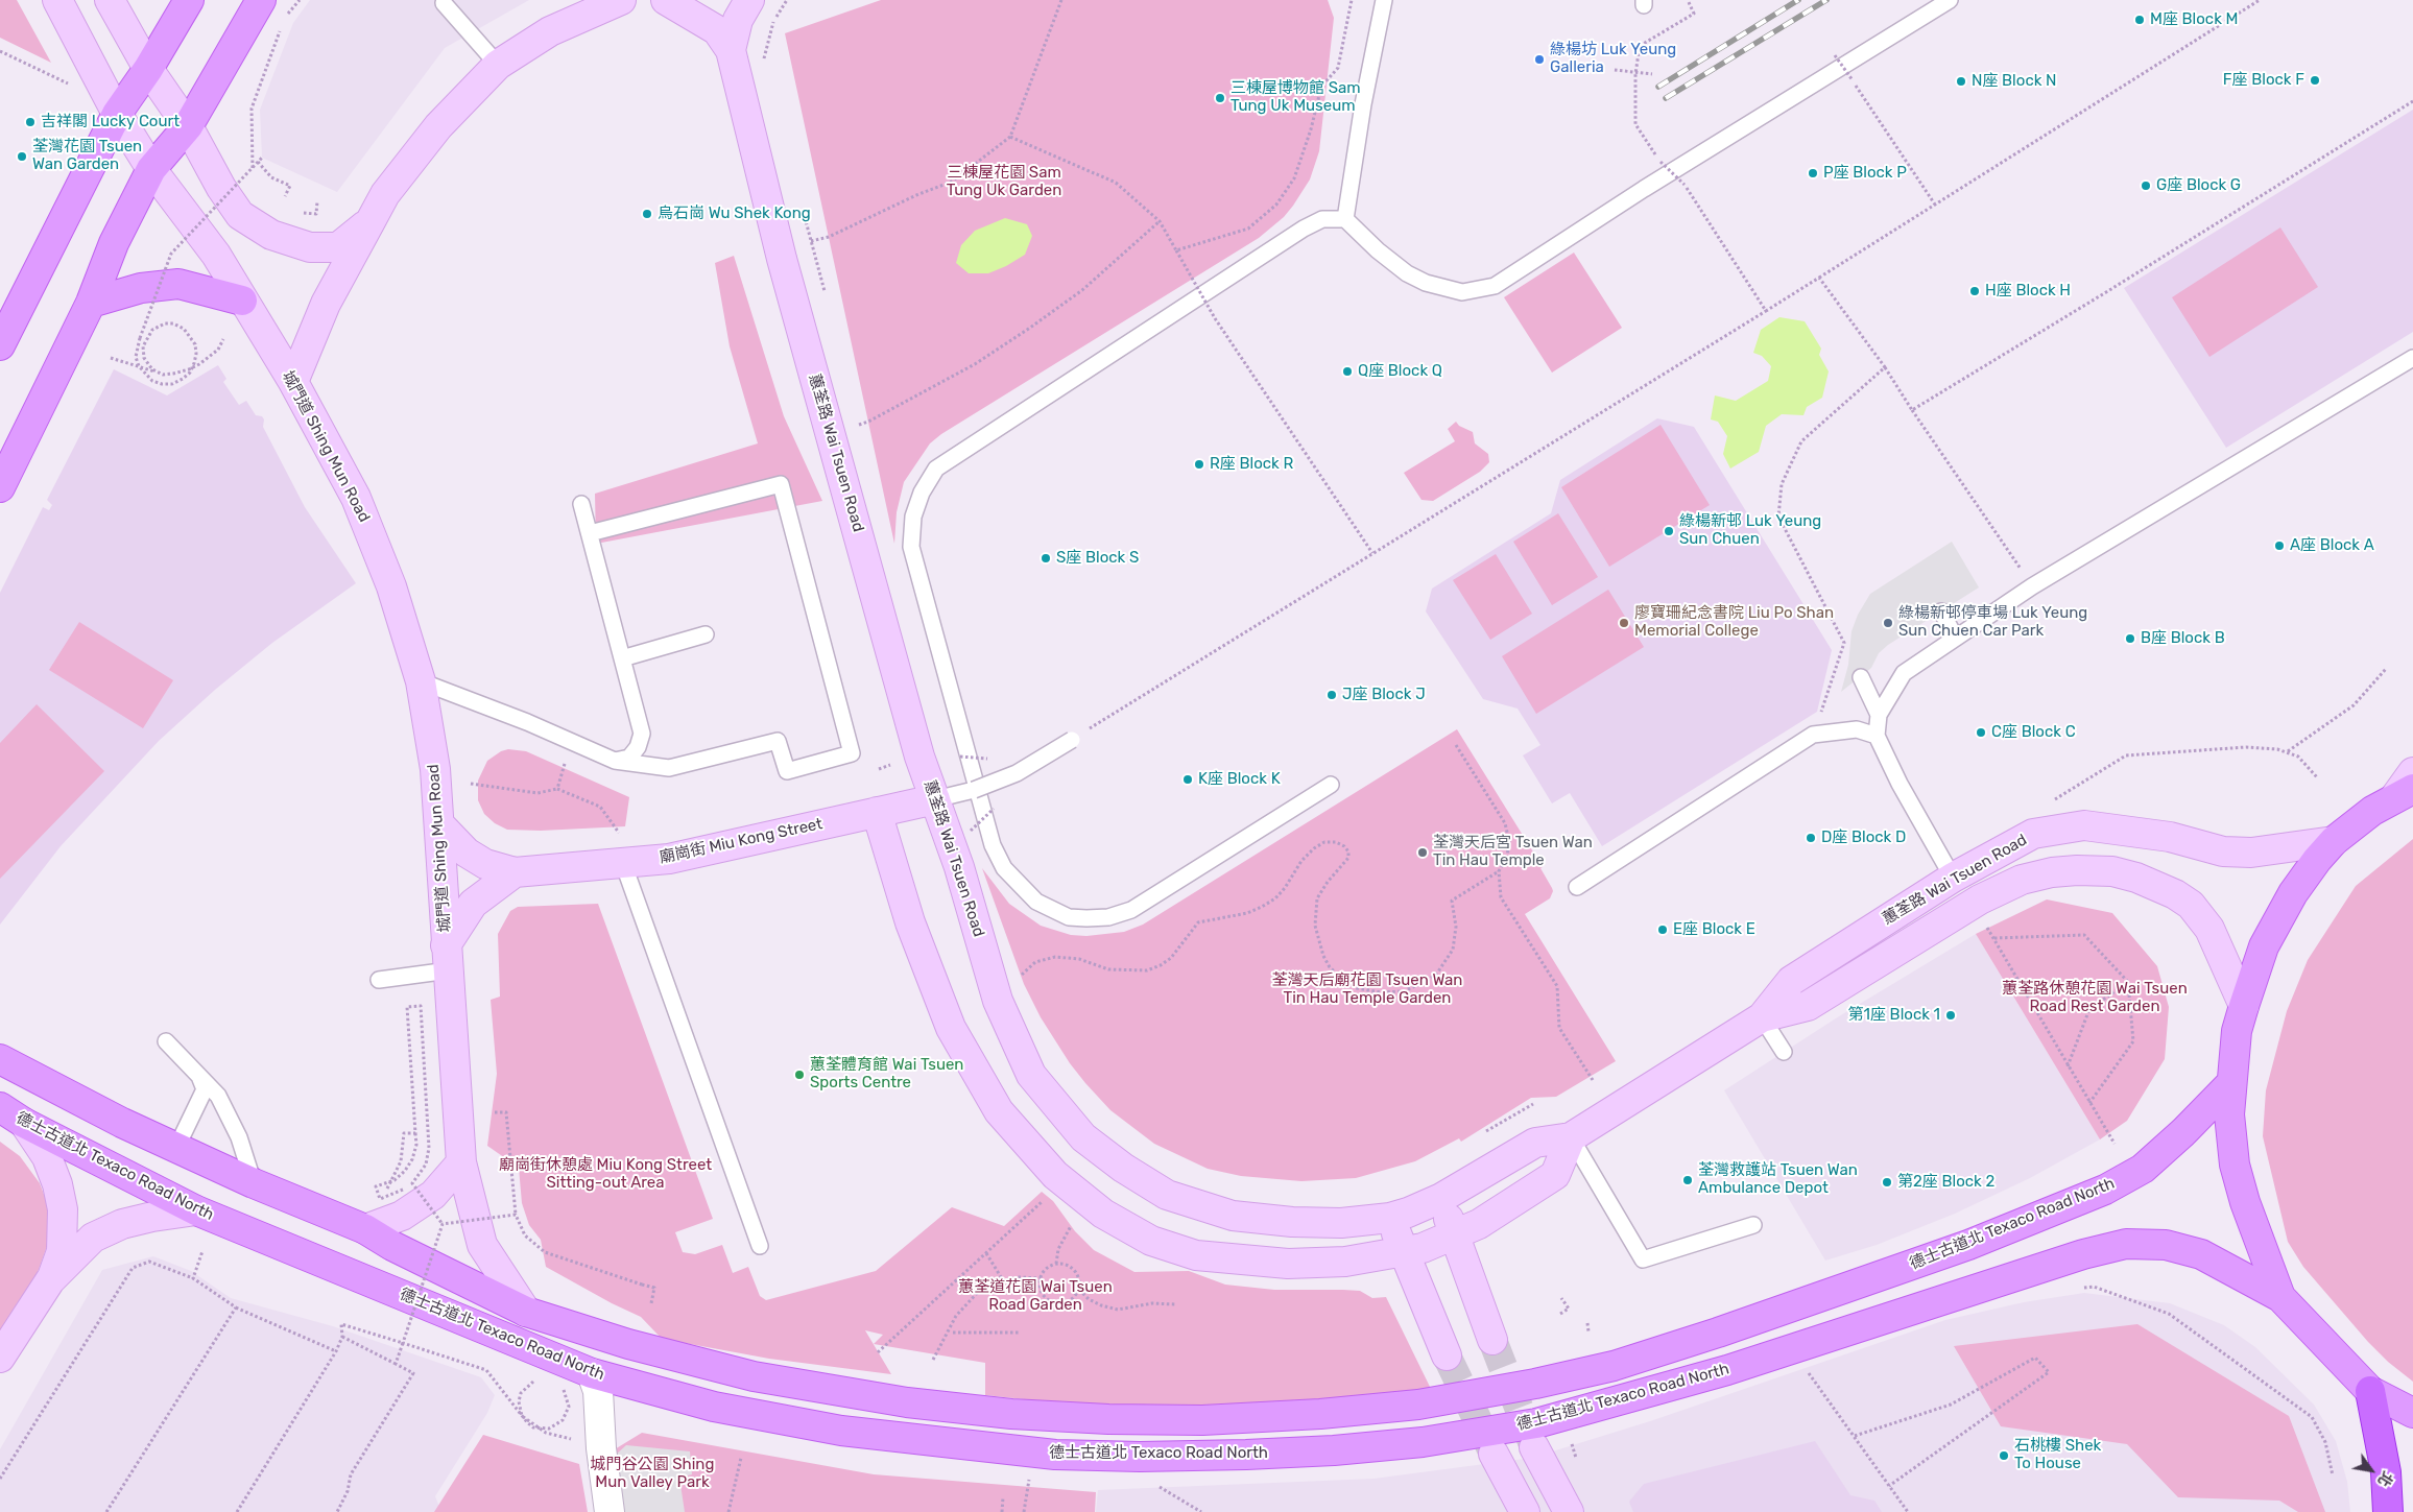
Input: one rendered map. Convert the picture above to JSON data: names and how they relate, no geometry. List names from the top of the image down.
{
  "streets": {
    "main road": [
      "城門道 Shing Mun Road",
      "蕙荃路 Wai Tsuen Road",
      "廟崗街 Miu Kong Street",
      "德士古道北 Texaco Road North"
    ]
  },
  "crossings": [
    ["城門道 Shing Mun Road", "廟崗街 Miu Kong Street"],
    ["城門道 Shing Mun Road", "德士古道北 Texaco Road North"],
    ["蕙荃路 Wai Tsuen Road", "廟崗街 Miu Kong Street"]
  ],
  "parks": [
    "三棟屋花園 Sam Tung Uk Garden",
    "荃灣天后廟花園 Tsuen Wan Tin Hau Temple Garden",
    "蕙荃路休憩花園 Wai Tsuen Road Rest Garden",
    "廟崗街休憩處 Miu Kong Street Sitting-out Area",
    "蕙荃道花園 Wai Tsuen Road Garden",
    "城門谷公園 Shing Mun Valley Park"
  ],
  "places": [
    "M座 Block M",
    "綠楊坊 Luk Yeung Galleria",
    "F座 Block F",
    "N座 Block N",
    "三棟屋博物館 Sam Tung Uk Museum",
    "吉祥閣 Lucky Court",
    "荃灣花園 Tsuen Wan Garden",
    "P座 Block P",
    "G座 Block G",
    "烏石崗 Wu Shek Kong",
    "H座 Block H",
    "Q座 Block Q",
    "R座 Block R",
    "綠楊新邨 Luk Yeung Sun Chuen",
    "A座 Block A",
    "S座 Block S",
    "廖寶珊紀念書院 Liu Po Shan Memorial College",
    "綠楊新邨停車場 Luk Yeung Sun Chuen Car Park",
    "B座 Block B",
    "J座 Block J",
    "C座 Block C",
    "K座 Block K",
    "D座 Block D",
    "荃灣天后宮 Tsuen Wan Tin Hau Temple",
    "E座 Block E",
    "第1座 Block 1",
    "蕙荃體育館 Wai Tsuen Sports Centre",
    "荃灣救護站 Tsuen Wan Ambulance Depot",
    "第2座 Block 2",
    "石桃樓 Shek To House"
  ],
  "north": "bottom right"
}
